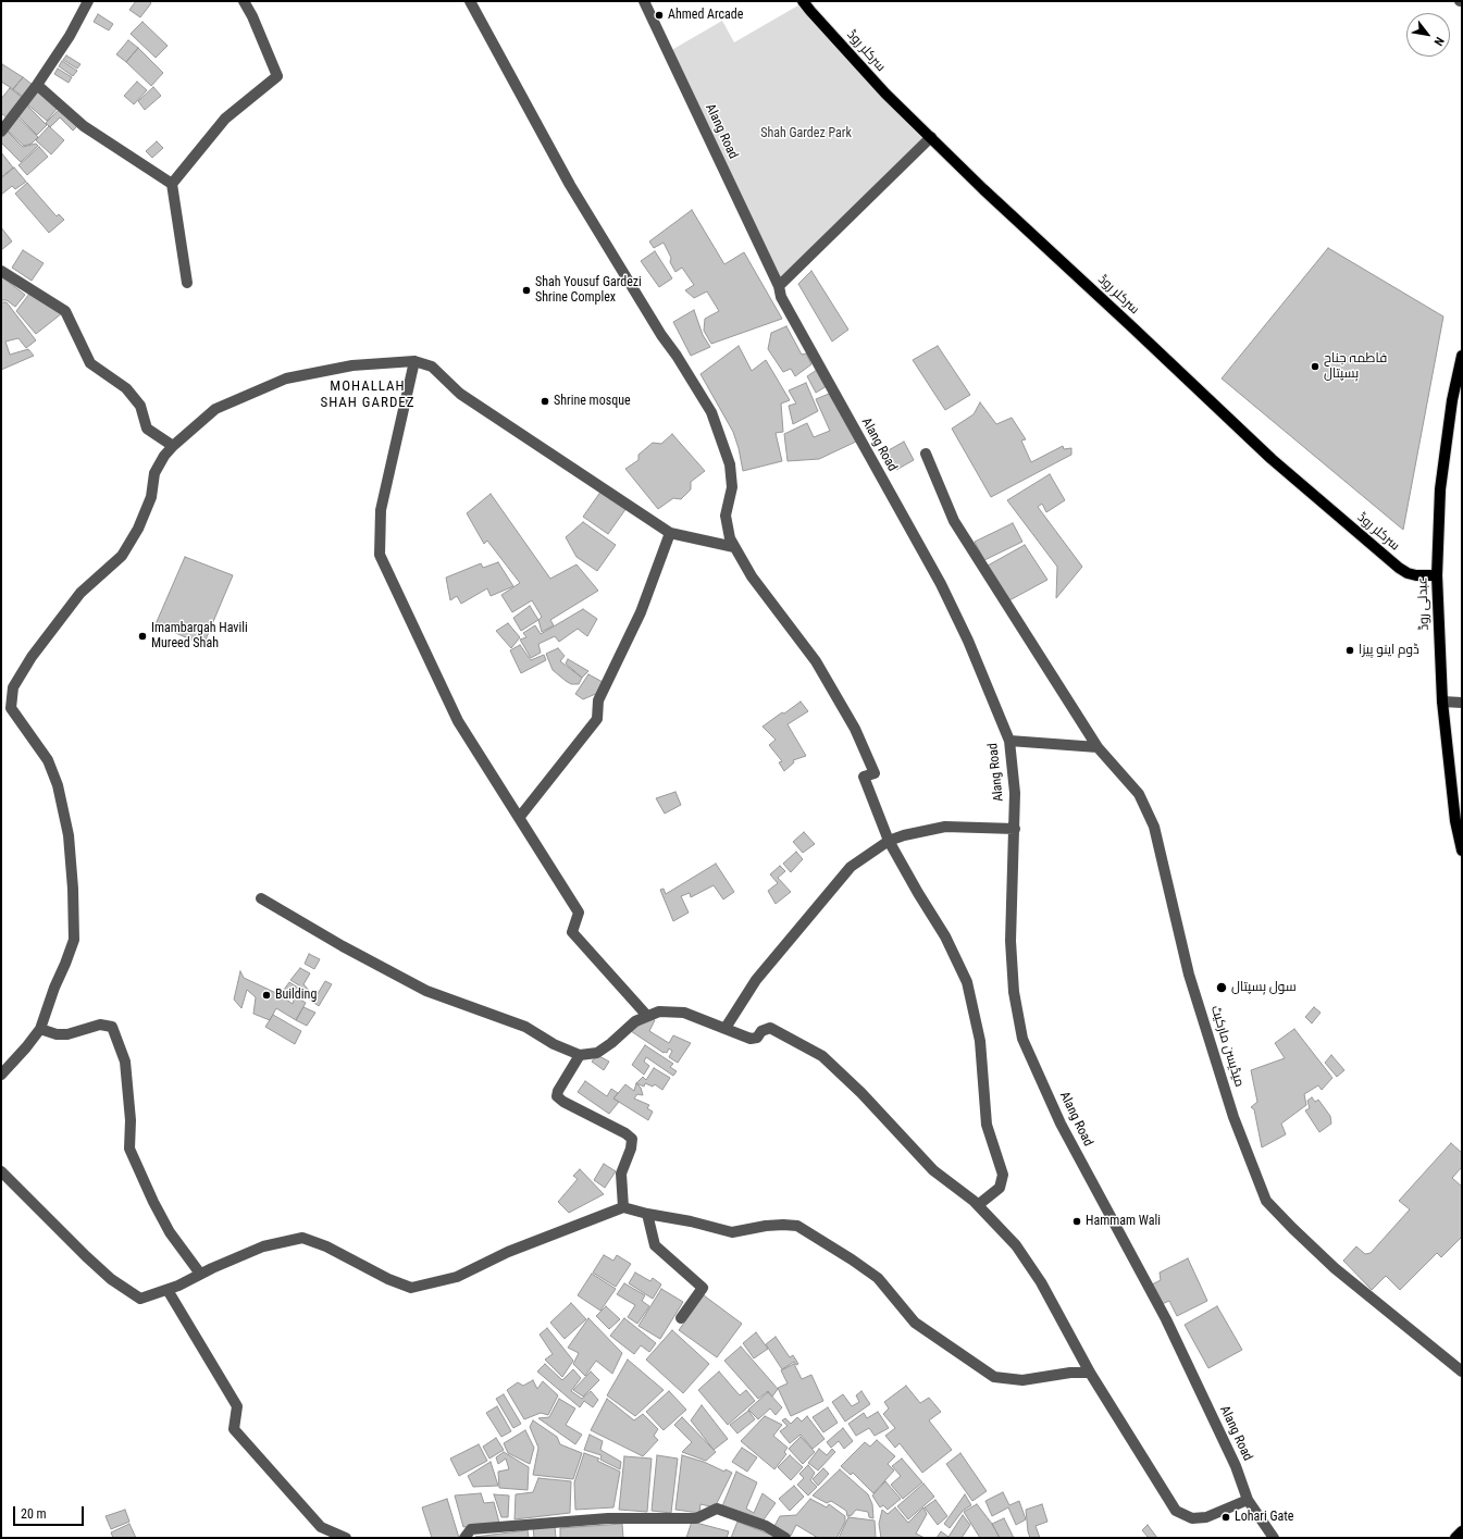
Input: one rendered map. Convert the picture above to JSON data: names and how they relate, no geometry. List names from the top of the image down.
{
  "streets": {
    "main road": ["سرکلر روڈ", "عبدلی روڈ"],
    "street": ["Alang Road", "میڈیسن مارکیٹ"]
  },
  "crossings": [
    ["سرکلر روڈ", "عبدلی روڈ"]
  ],
  "districts": ["MOHALLAH SHAH GARDEZ"],
  "parks": ["Shah Gardez Park"],
  "places": [
    "Ahmed Arcade",
    "Shah Yousuf Gardezi Shrine Complex",
    "فاطمہ جناح ہسپتال",
    "Shrine mosque",
    "Imambargah Havili Mureed Shah",
    "ڈوم اینو پیزا",
    "سول ہسپتال",
    "Building",
    "Hammam Wali",
    "Lohari Gate"
  ],
  "scale_bar": "20 m",
  "north": "bottom right"
}
